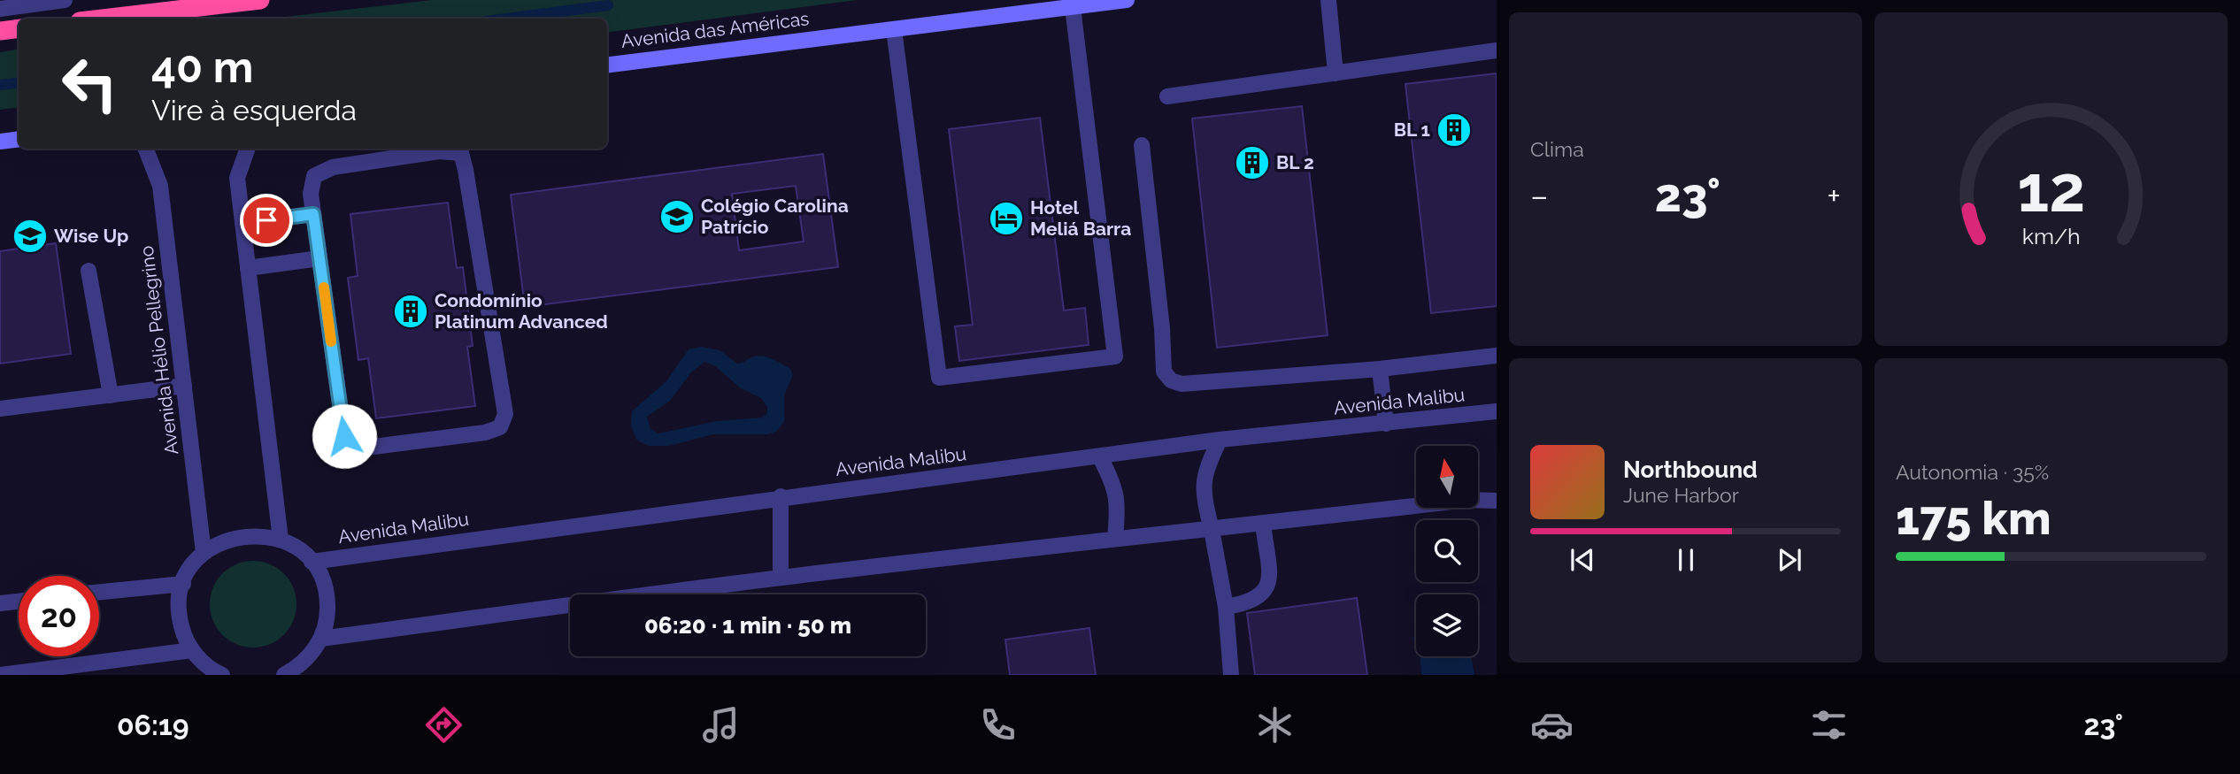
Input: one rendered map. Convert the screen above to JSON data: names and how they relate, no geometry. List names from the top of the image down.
{
  "streets": {
    "main road": ["Avenida das Américas"],
    "street": ["Avenida Hélio Pellegrino", "Avenida Malibu"]
  },
  "places": {
    "building": ["BL 1", "BL 2", "Condomínio Platinum Advanced"],
    "school or university": ["Colégio Carolina Patrício", "Wise Up"],
    "hotel": ["Hotel Meliá Barra"]
  },
  "north": "top",
  "page": {
    "tile": [
      "Clima",
      ["Autonomia · 35%", "175 km"]
    ],
    "turn": ["40 m", "Vire à esquerda"],
    "heat": ["−", "23°", "+"],
    "song": ["Northbound", "June Harbor"],
    "limit": "20",
    "trip": "06:20 · 1 min · 50 m",
    "tabs": ["06:19", "23°"],
    "gauge": ["12", "km/h"]
  }
}
